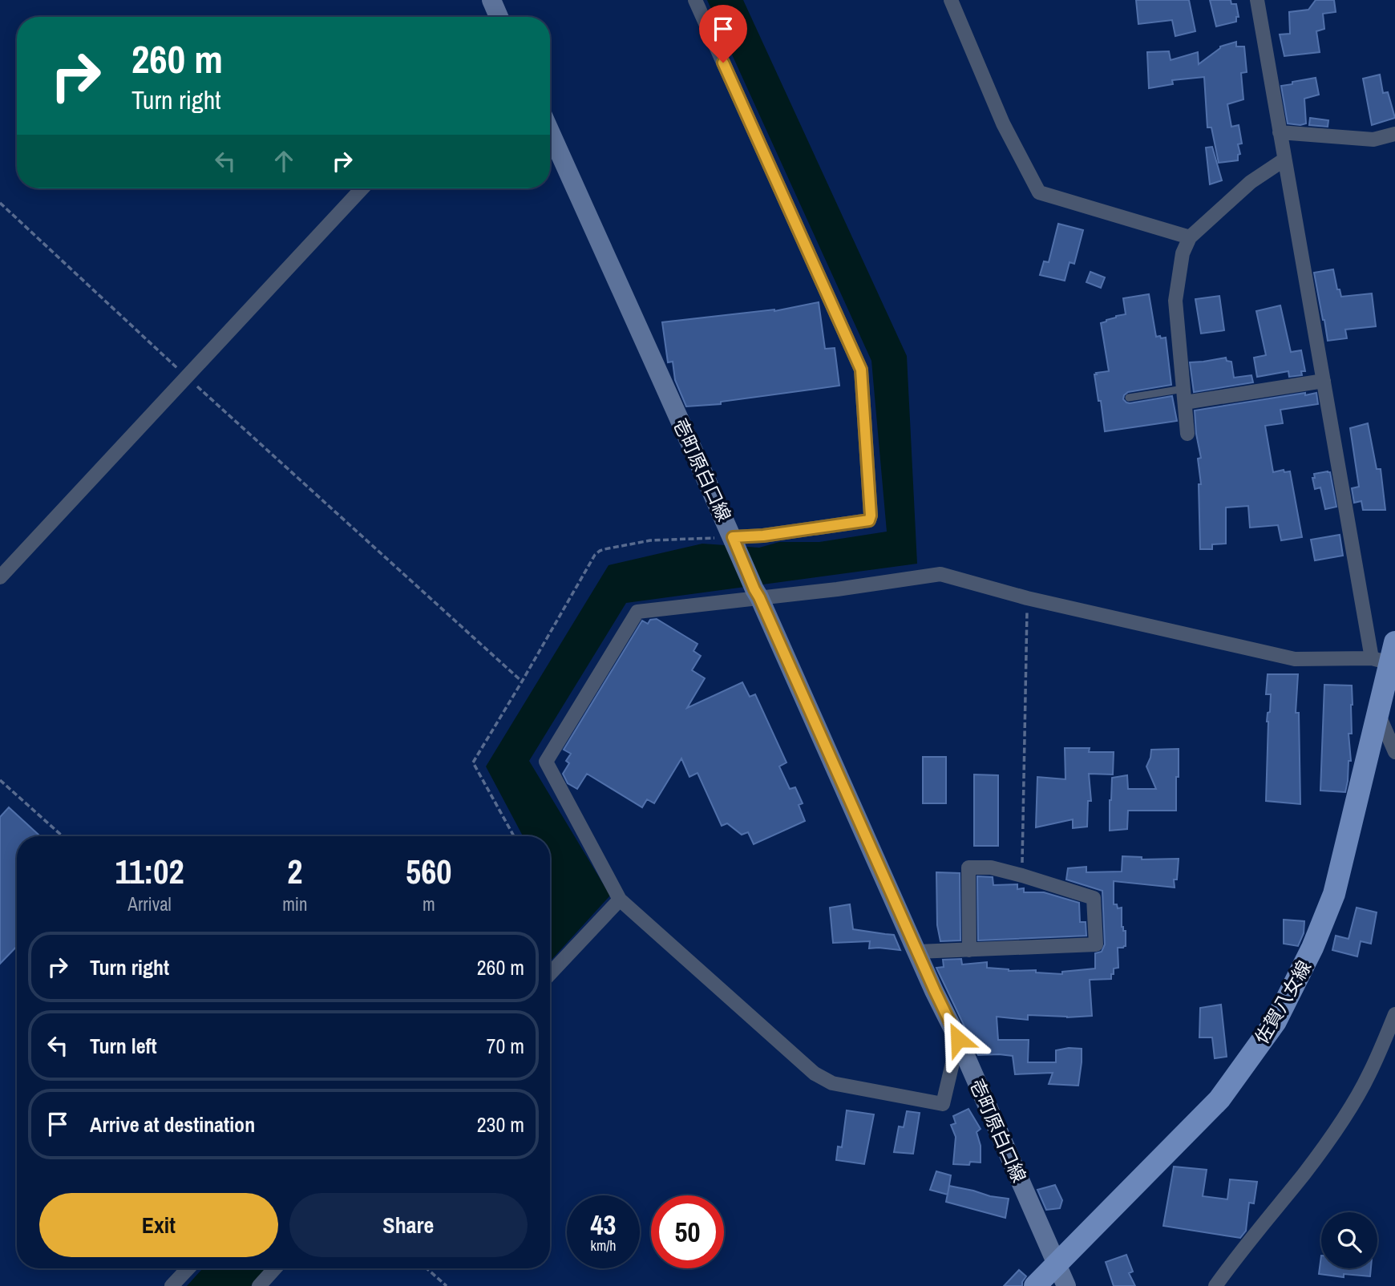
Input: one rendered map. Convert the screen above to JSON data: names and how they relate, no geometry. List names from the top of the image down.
{
  "streets": {
    "main road": ["壱町原白口線", "佐賀八女線"]
  },
  "crossings": [
    ["壱町原白口線", "佐賀八女線"]
  ],
  "page": {
    "turn": ["260 m", "Turn right"],
    "eta": [
      "11:02",
      "Arrival",
      "2",
      "min",
      "560",
      "m"
    ],
    "list": [
      {
        "name": "Turn right",
        "value": "260 m"
      },
      {
        "name": "Turn left",
        "value": "70 m"
      },
      {
        "name": "Arrive at destination",
        "value": "230 m"
      }
    ],
    "buttons": ["Exit", "Share"],
    "speed": "43 km/h",
    "limit": "50"
  }
}
